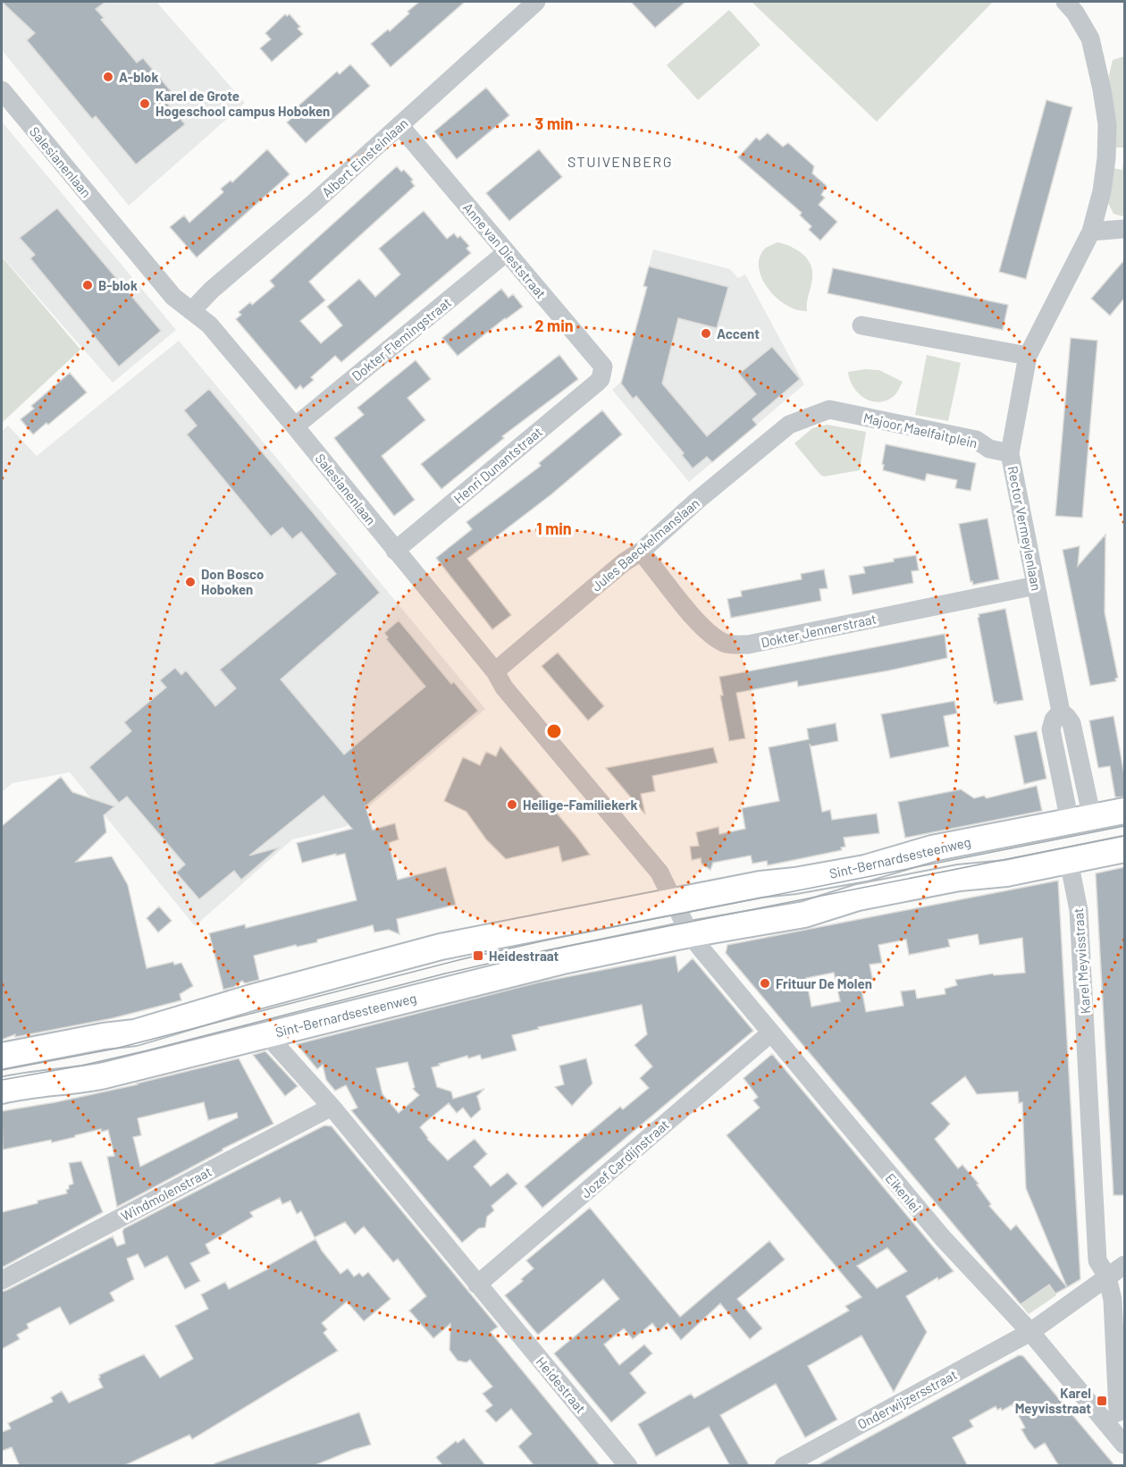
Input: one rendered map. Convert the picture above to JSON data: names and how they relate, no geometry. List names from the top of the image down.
{
  "streets": {
    "main road": ["Sint-Bernardsesteenweg"],
    "street": [
      "Albert Einsteinlaan",
      "Salesianenlaan",
      "Anne van Dieststraat",
      "Dokter Flemingstraat",
      "Majoor Maelfaitplein",
      "Henri Dunantstraat",
      "Rector Vermeylenlaan",
      "Jules Baeckelmanslaan",
      "Dokter Jennerstraat",
      "Karel Meyvisstraat",
      "Jozef Cardijnstraat",
      "Eikenlei",
      "Windmolenstraat",
      "Heidestraat",
      "Onderwijzersstraat"
    ]
  },
  "crossings": [
    ["Albert Einsteinlaan", "Salesianenlaan"],
    ["Albert Einsteinlaan", "Anne van Dieststraat"],
    ["Salesianenlaan", "Dokter Flemingstraat"],
    ["Salesianenlaan", "Henri Dunantstraat"],
    ["Salesianenlaan", "Jules Baeckelmanslaan"],
    ["Salesianenlaan", "Sint-Bernardsesteenweg"],
    ["Anne van Dieststraat", "Dokter Flemingstraat"],
    ["Anne van Dieststraat", "Henri Dunantstraat"],
    ["Majoor Maelfaitplein", "Rector Vermeylenlaan"],
    ["Majoor Maelfaitplein", "Jules Baeckelmanslaan"],
    ["Rector Vermeylenlaan", "Dokter Jennerstraat"],
    ["Rector Vermeylenlaan", "Sint-Bernardsesteenweg"],
    ["Jules Baeckelmanslaan", "Dokter Jennerstraat"],
    ["Sint-Bernardsesteenweg", "Karel Meyvisstraat"],
    ["Sint-Bernardsesteenweg", "Eikenlei"],
    ["Sint-Bernardsesteenweg", "Heidestraat"],
    ["Karel Meyvisstraat", "Onderwijzersstraat"],
    ["Jozef Cardijnstraat", "Eikenlei"],
    ["Jozef Cardijnstraat", "Heidestraat"],
    ["Eikenlei", "Onderwijzersstraat"],
    ["Windmolenstraat", "Heidestraat"]
  ],
  "districts": ["STUIVENBERG"],
  "places": {
    "other": [
      "A-blok",
      "Karel de Grote Hogeschool campus Hoboken",
      "B-blok",
      "Accent",
      "Don Bosco Hoboken",
      "Heilige-Familiekerk",
      "Frituur De Molen"
    ],
    "transit": ["Heidestraat", "Karel Meyvisstraat"]
  },
  "rings": ["3 min", "2 min", "1 min"]
}
